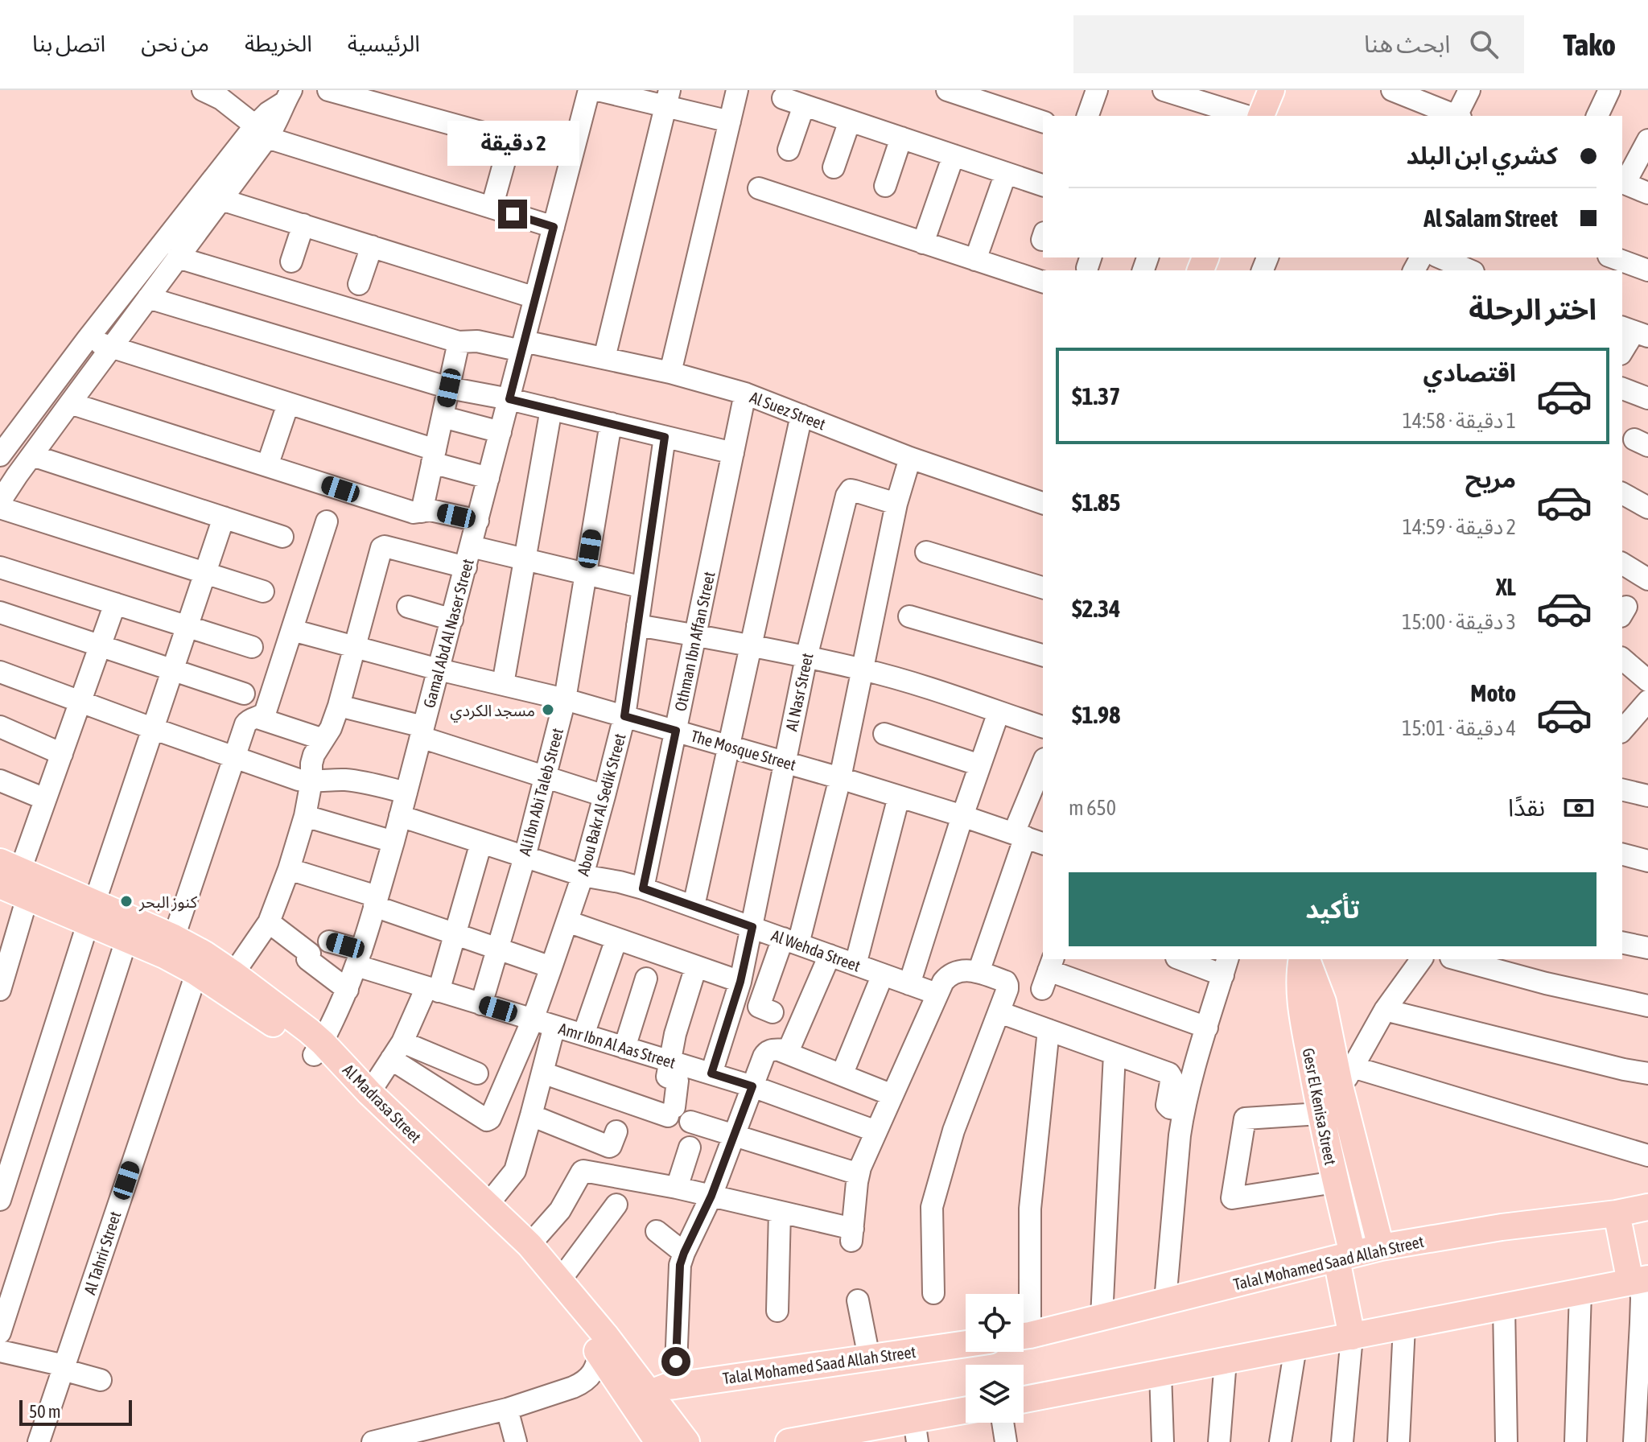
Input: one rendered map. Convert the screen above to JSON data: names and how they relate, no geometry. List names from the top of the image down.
{
  "streets": {
    "main road": ["Al Madrasa Street", "Gesr El Kenisa Street", "Talal Mohamed Saad Allah Street"],
    "street": [
      "Al Suez Street",
      "Gamal Abd Al Naser Street",
      "Othman Ibn Affan Street",
      "Al Nasr Street",
      "The Mosque Street",
      "Ali Ibn Abi Taleb Street",
      "Abou Bakr Al Sedik Street",
      "Al Wehda Street",
      "Amr Ibn Al Aas Street",
      "Al Tahrir Street"
    ]
  },
  "crossings": [
    ["Al Suez Street", "Gamal Abd Al Naser Street"],
    ["Al Suez Street", "Othman Ibn Affan Street"],
    ["Gamal Abd Al Naser Street", "The Mosque Street"],
    ["Gamal Abd Al Naser Street", "Al Wehda Street"],
    ["Gamal Abd Al Naser Street", "Amr Ibn Al Aas Street"],
    ["Gamal Abd Al Naser Street", "Al Madrasa Street"],
    ["Othman Ibn Affan Street", "The Mosque Street"],
    ["Othman Ibn Affan Street", "Al Wehda Street"],
    ["Al Nasr Street", "The Mosque Street"],
    ["Al Nasr Street", "Al Wehda Street"],
    ["Al Nasr Street", "Amr Ibn Al Aas Street"],
    ["The Mosque Street", "Ali Ibn Abi Taleb Street"],
    ["The Mosque Street", "Abou Bakr Al Sedik Street"],
    ["Ali Ibn Abi Taleb Street", "Al Wehda Street"],
    ["Ali Ibn Abi Taleb Street", "Amr Ibn Al Aas Street"],
    ["Abou Bakr Al Sedik Street", "Al Wehda Street"],
    ["Abou Bakr Al Sedik Street", "Amr Ibn Al Aas Street"],
    ["Al Madrasa Street", "Al Tahrir Street"],
    ["Al Madrasa Street", "Talal Mohamed Saad Allah Street"],
    ["Gesr El Kenisa Street", "Talal Mohamed Saad Allah Street"]
  ],
  "places": ["مسجد الكردي", "كنوز البحر"],
  "scale_bar": "50 m",
  "page": {
    "header": "Tako",
    "search": "ابحث هنا",
    "nav": [
      "الرئيسية",
      "الخريطة",
      "من نحن",
      "اتصل بنا"
    ],
    "banner": ["كشري ابن البلد", "Al Salam Street"],
    "bubble": "2 دقيقة",
    "heading": "اختر الرحلة",
    "list": [
      {
        "name": "اقتصادي",
        "note": "1 دقيقة · 14:58",
        "value": "$1.37"
      },
      {
        "name": "مريح",
        "note": "2 دقيقة · 14:59",
        "value": "$1.85"
      },
      {
        "name": "XL",
        "note": "3 دقيقة · 15:00",
        "value": "$2.34"
      },
      {
        "name": "Moto",
        "note": "4 دقيقة · 15:01",
        "value": "$1.98"
      }
    ],
    "pay": ["نقدًا", "650 m"],
    "buttons": "تأكيد",
    "scale": "50 m"
  }
}
